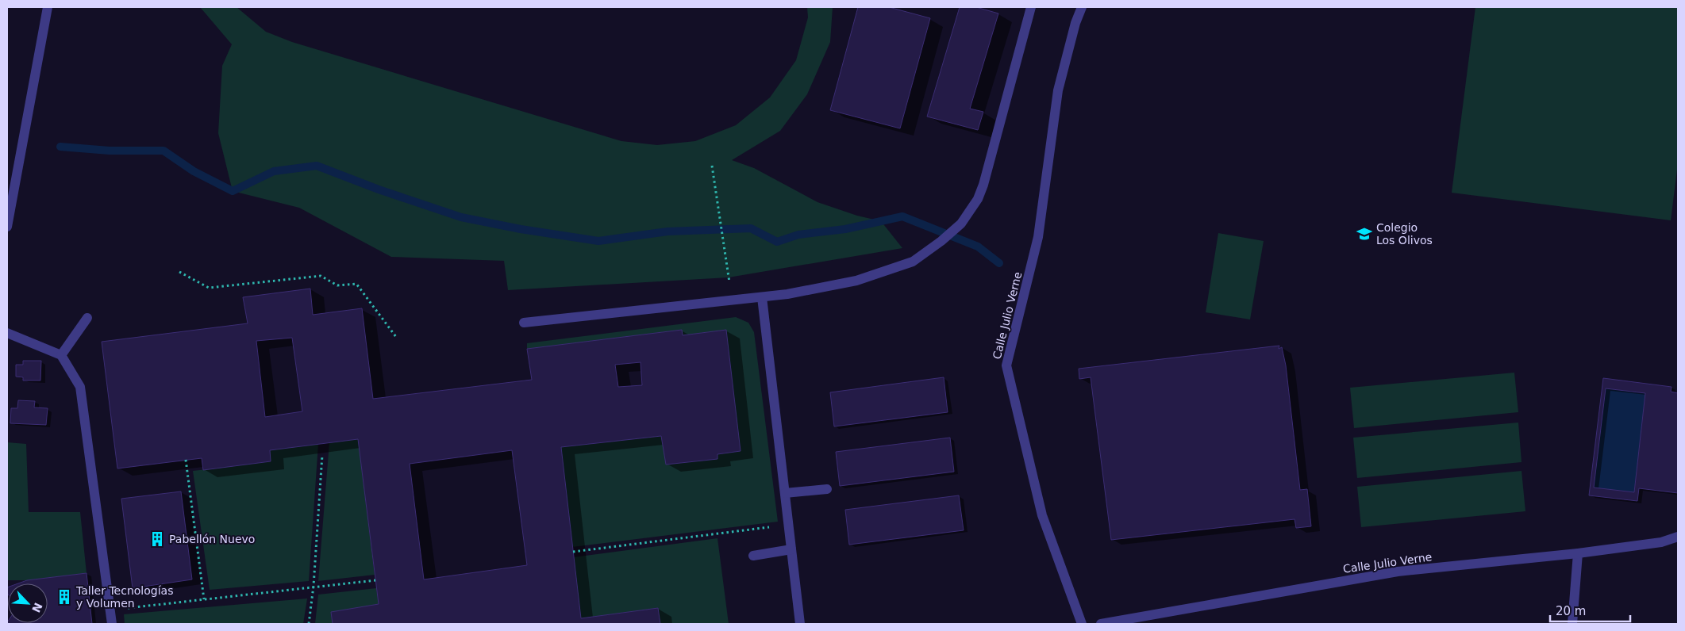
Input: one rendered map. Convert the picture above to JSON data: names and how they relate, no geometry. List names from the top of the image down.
{
  "streets": {
    "street": ["Calle Julio Verne"]
  },
  "places": {
    "school or university": ["Colegio Los Olivos"],
    "building": ["Pabellón Nuevo", "Taller Tecnologías y Volumen"]
  },
  "scale_bar": "20 m",
  "north": "bottom right"
}
